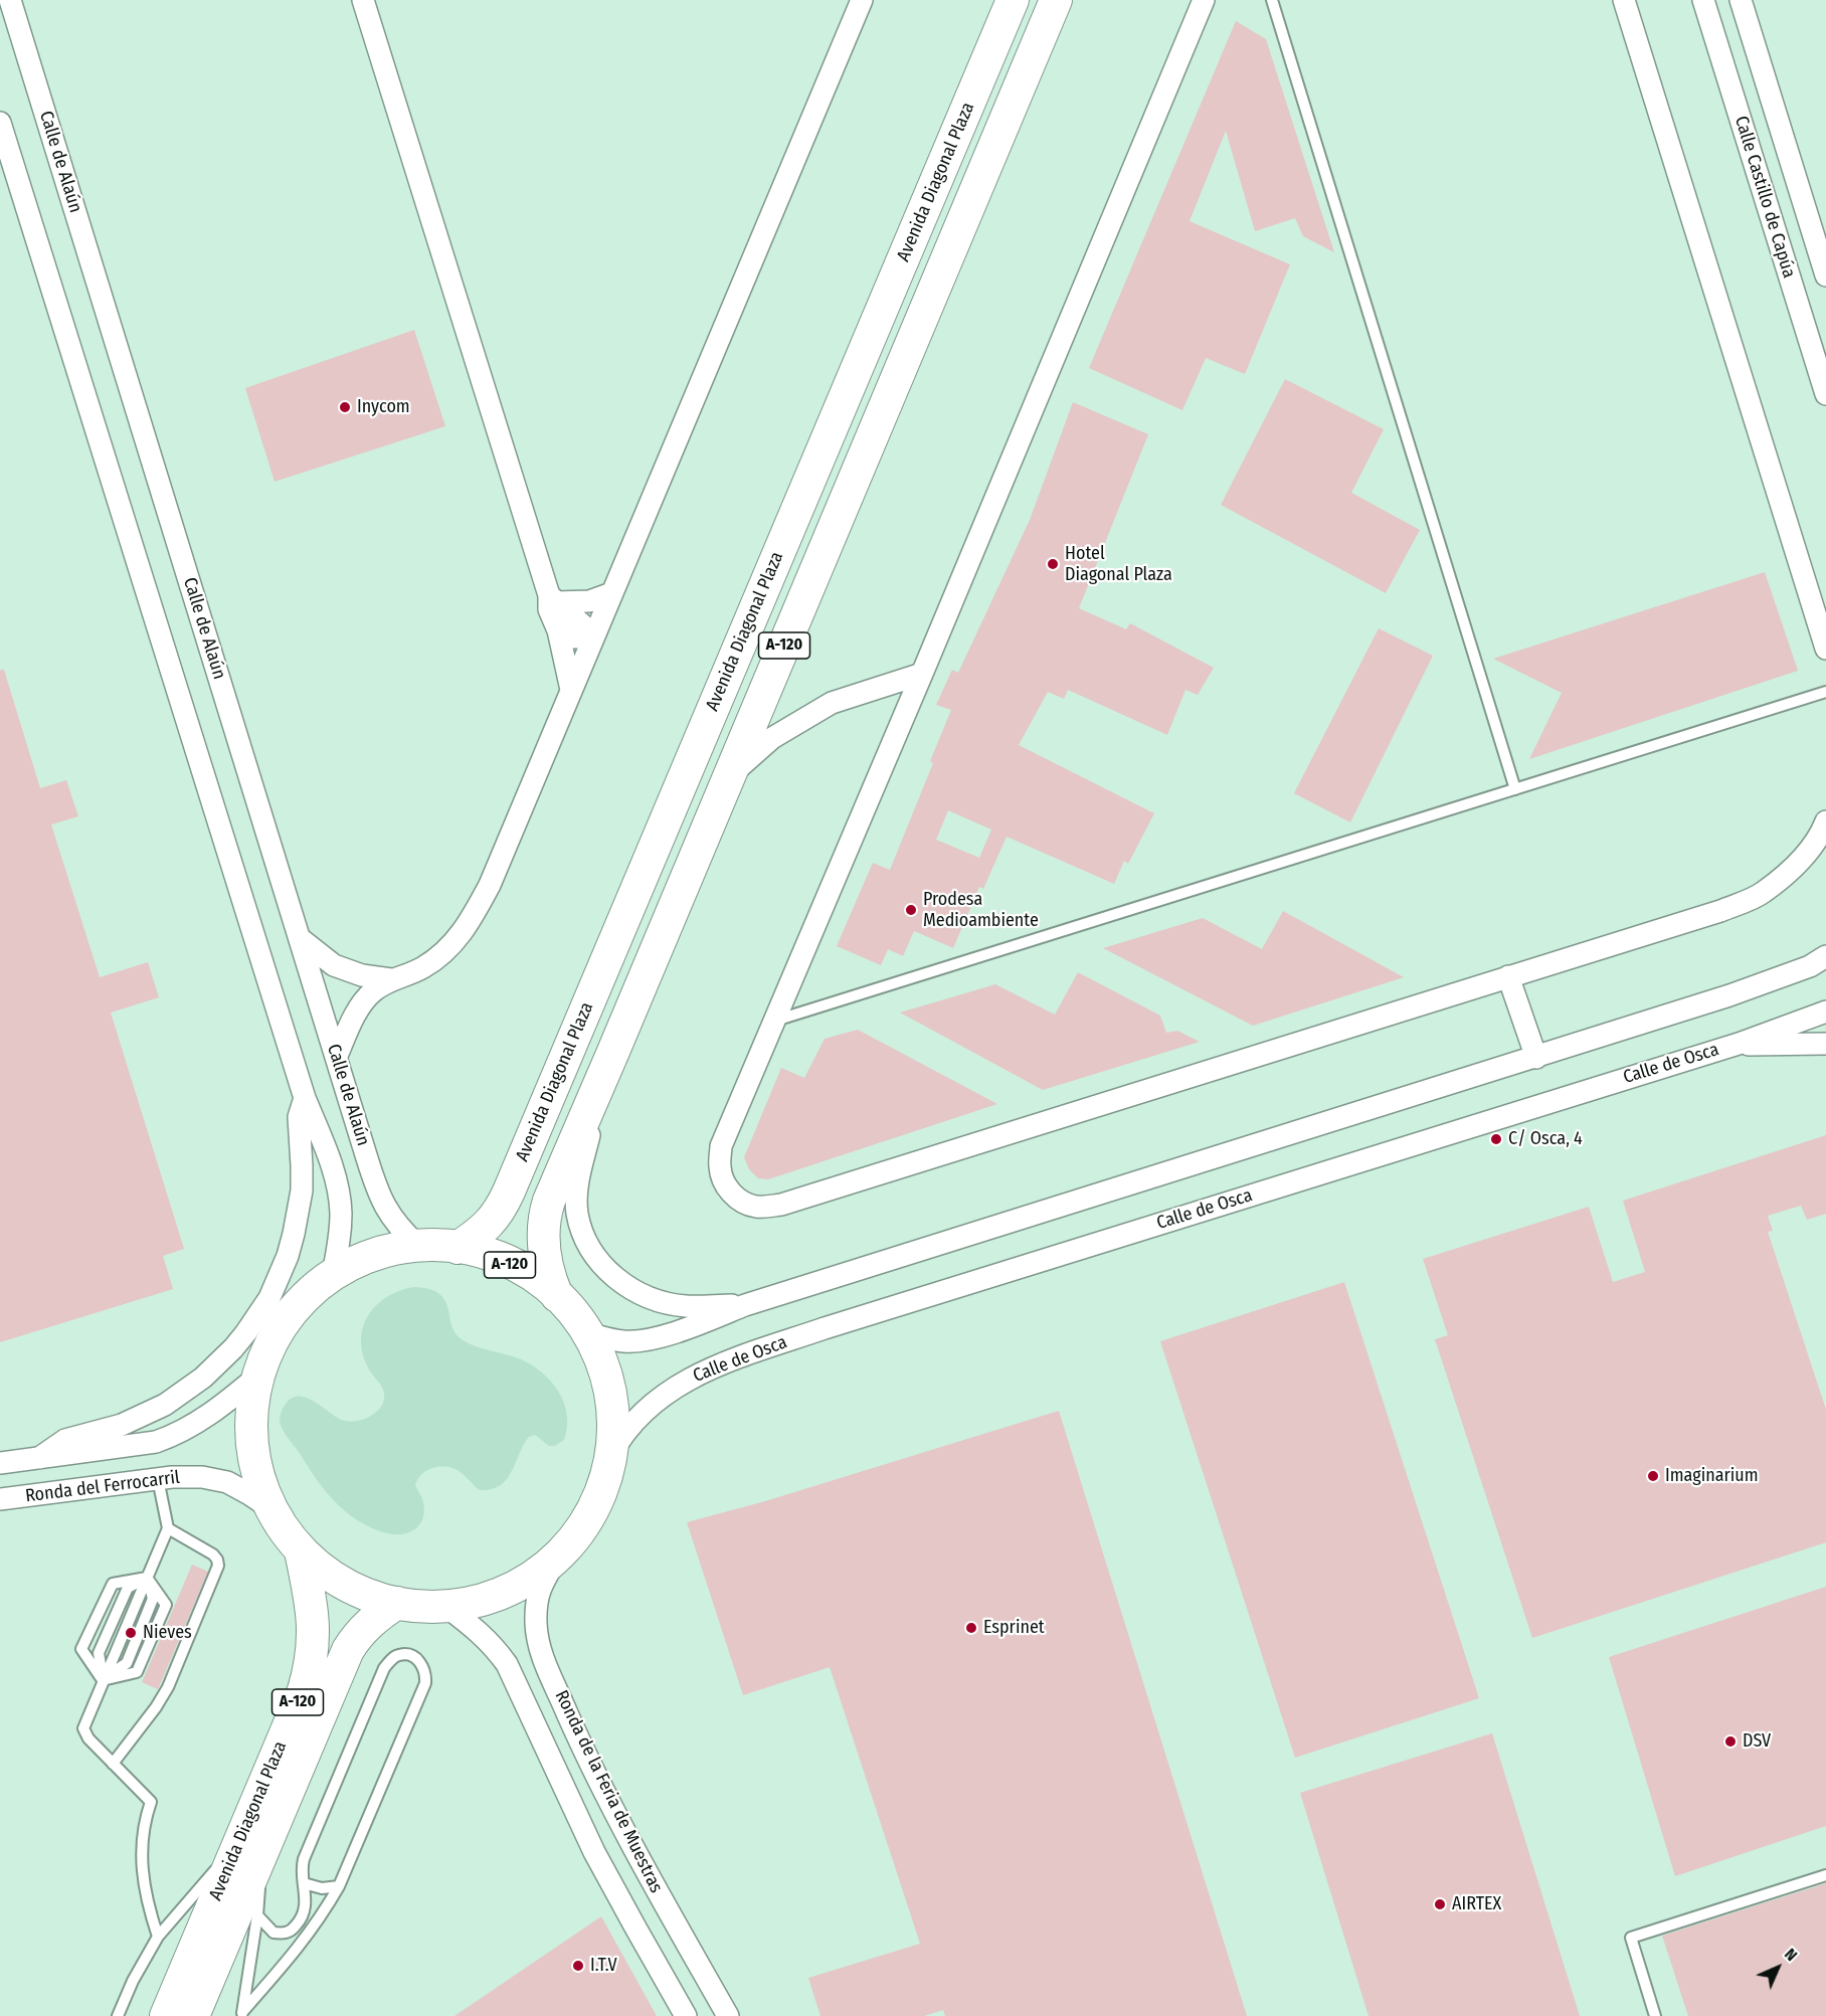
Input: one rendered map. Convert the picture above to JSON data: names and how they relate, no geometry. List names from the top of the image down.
{
  "streets": {
    "main road": ["Avenida Diagonal Plaza", "A-120"],
    "street": [
      "Calle de Alaún",
      "Calle Castillo de Capúa",
      "Calle de Osca",
      "Ronda del Ferrocarril",
      "Ronda de la Feria de Muestras"
    ]
  },
  "crossings": [
    ["Calle de Alaún", "A-120"],
    ["Avenida Diagonal Plaza", "A-120"],
    ["A-120", "Calle de Osca"],
    ["A-120", "Ronda del Ferrocarril"],
    ["A-120", "Ronda de la Feria de Muestras"]
  ],
  "places": [
    "Inycom",
    "Hotel Diagonal Plaza",
    "Prodesa Medioambiente",
    "C/ Osca, 4",
    "Imaginarium",
    "Esprinet",
    "Nieves",
    "DSV",
    "AIRTEX",
    "I.T.V"
  ],
  "north": "top right"
}
